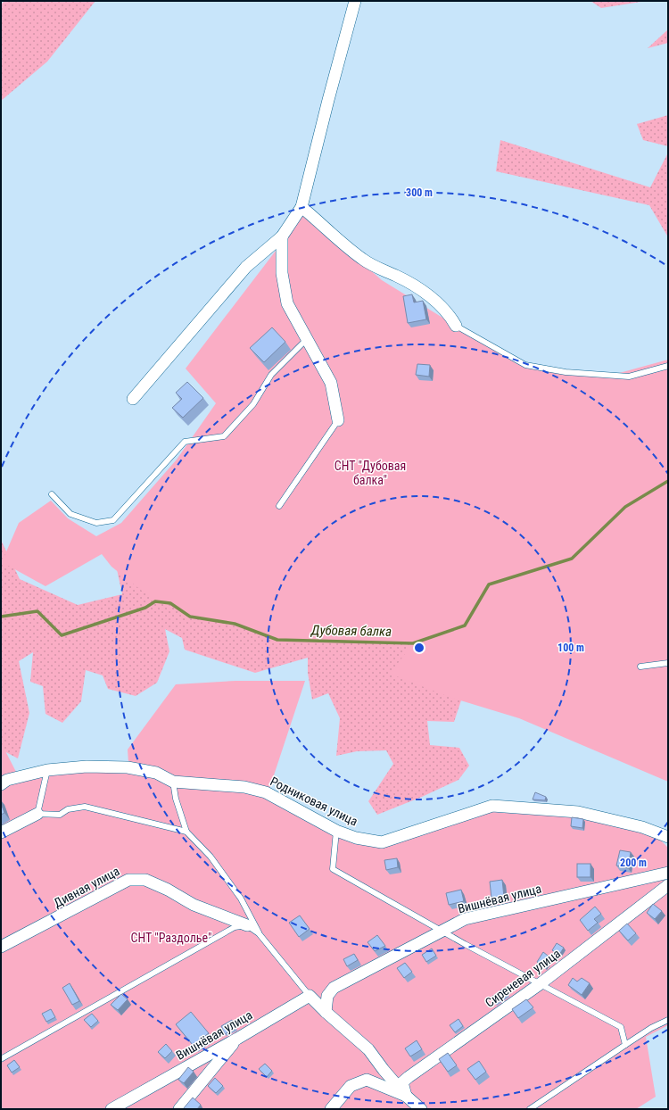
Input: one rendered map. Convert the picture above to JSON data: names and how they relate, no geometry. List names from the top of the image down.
{
  "streets": {
    "street": [
      "Родниковая улица",
      "Дивная улица",
      "Вишнёвая улица",
      "Сиреневая улица"
    ]
  },
  "water": ["Дубовая балка"],
  "parks": ["СНТ \"Дубовая балка\"", "СНТ \"Раздолье\""],
  "rings": ["300 m", "100 m", "200 m"]
}
